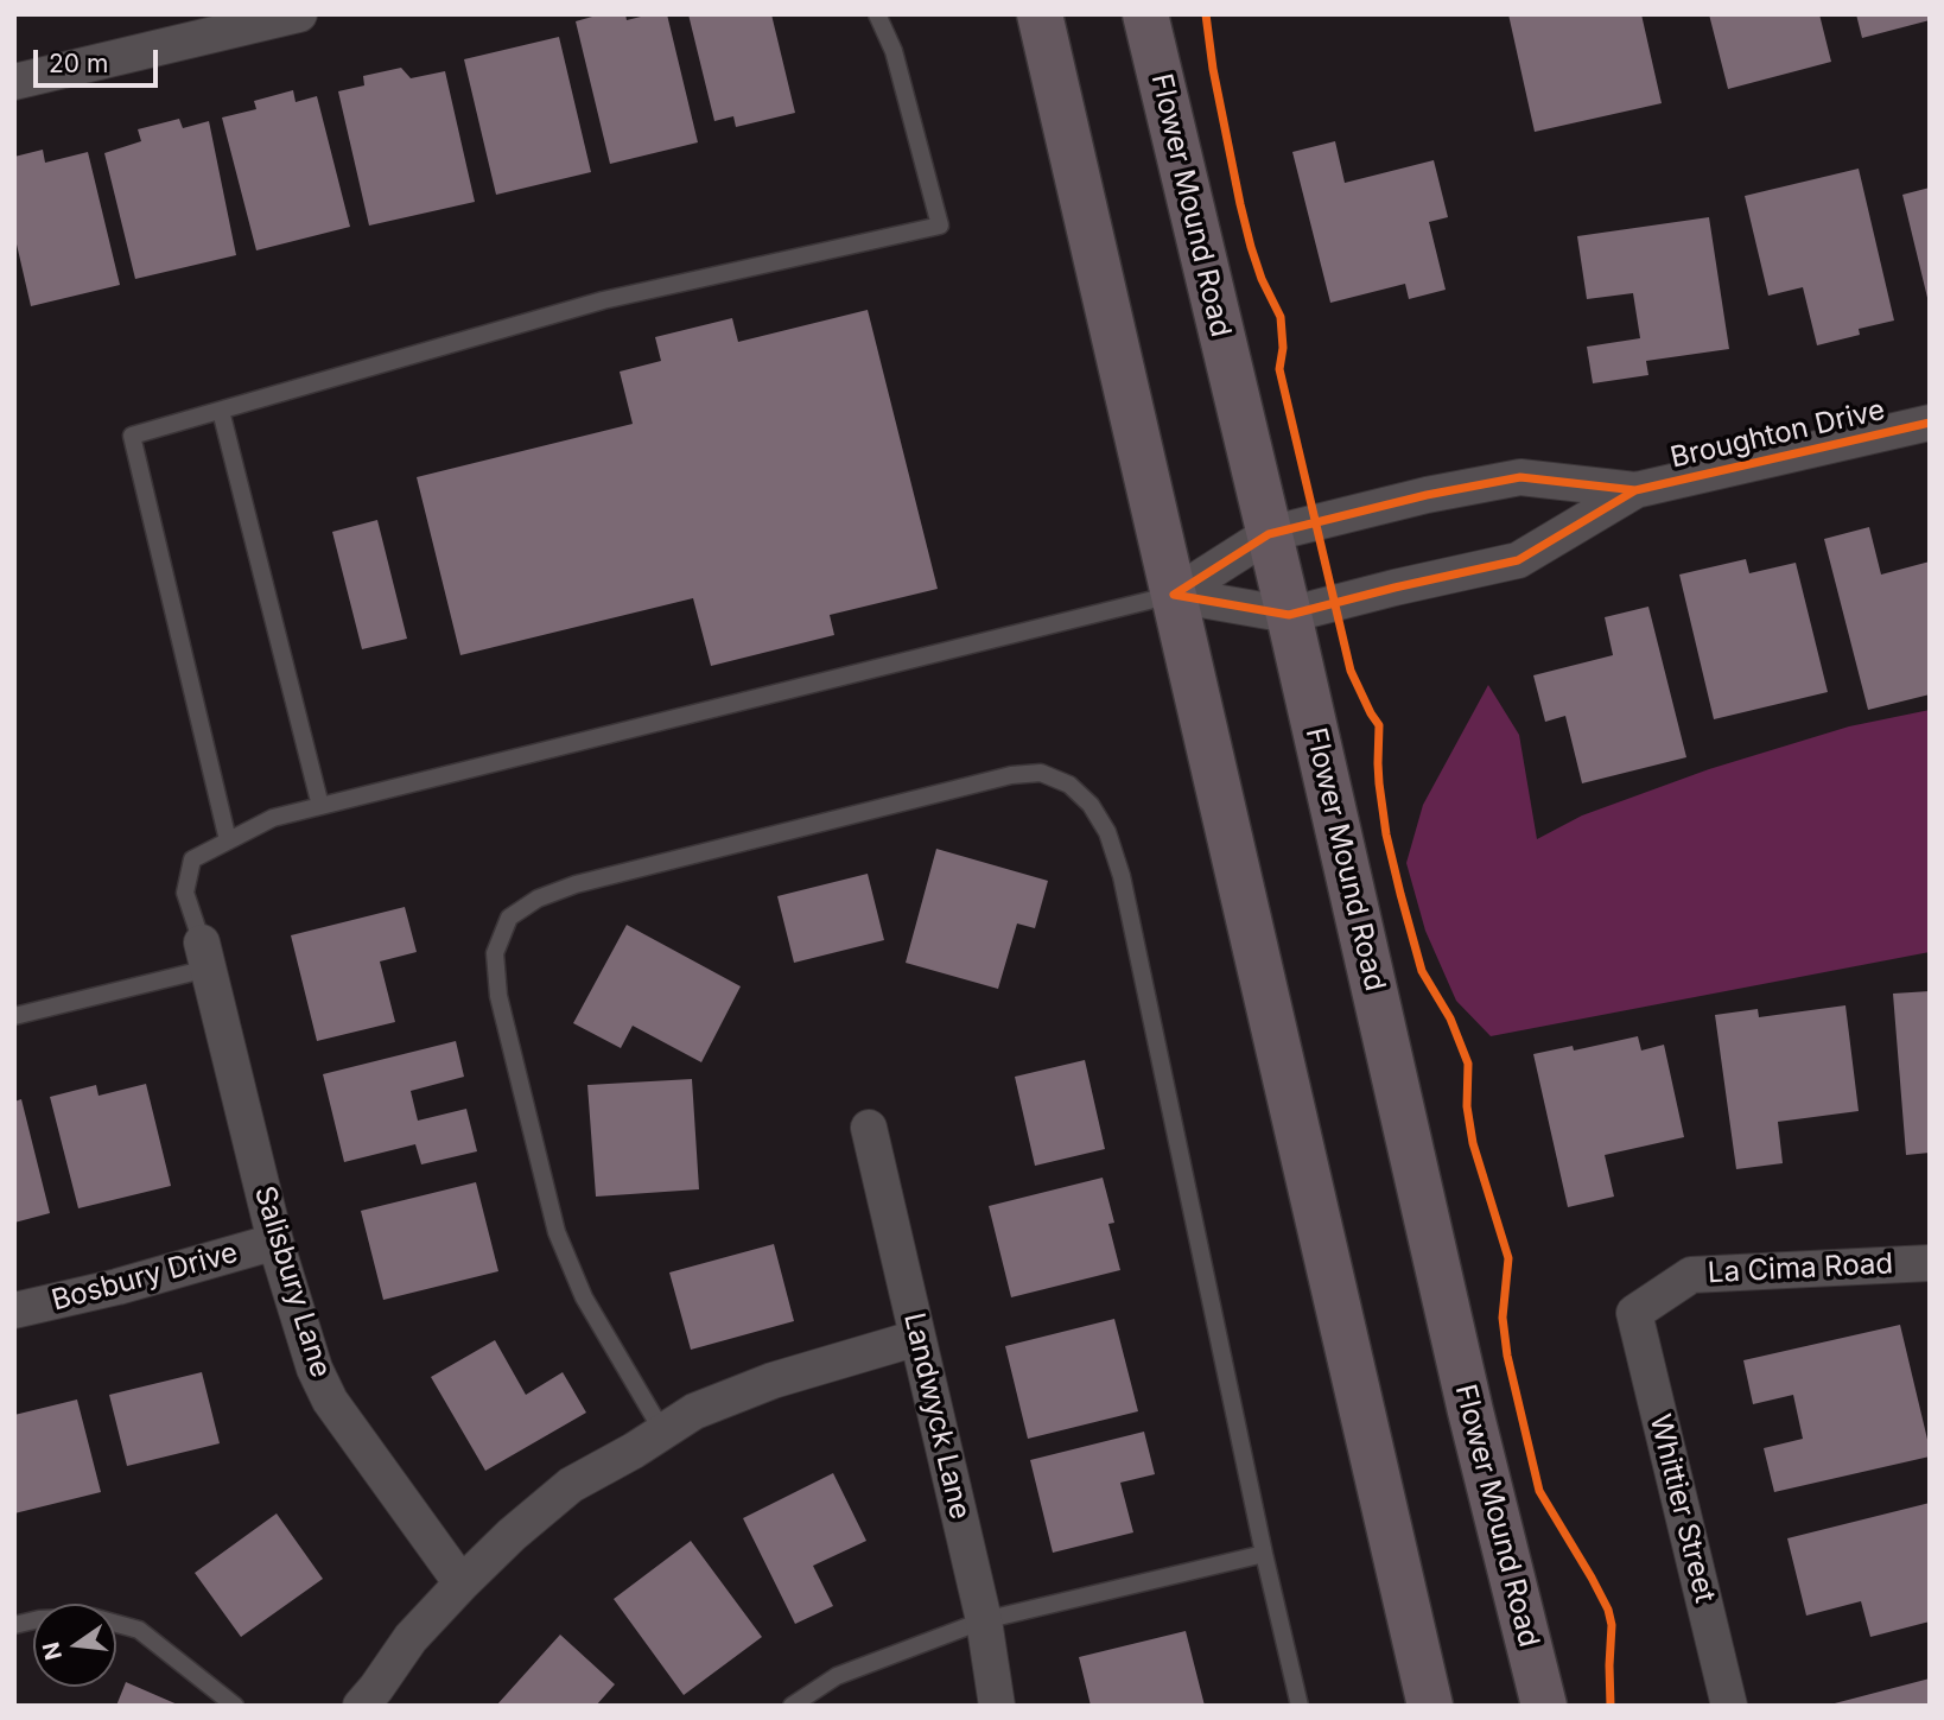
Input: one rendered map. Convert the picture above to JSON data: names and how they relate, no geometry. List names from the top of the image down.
{
  "streets": {
    "main road": ["Flower Mound Road"],
    "street": [
      "Broughton Drive",
      "La Cima Road",
      "Bosbury Drive",
      "Salisbury Lane",
      "Landwyck Lane",
      "Whittier Street"
    ]
  },
  "crossings": [
    ["Flower Mound Road", "Broughton Drive"],
    ["La Cima Road", "Whittier Street"],
    ["Bosbury Drive", "Salisbury Lane"]
  ],
  "scale_bar": "20 m",
  "north": "left"
}
